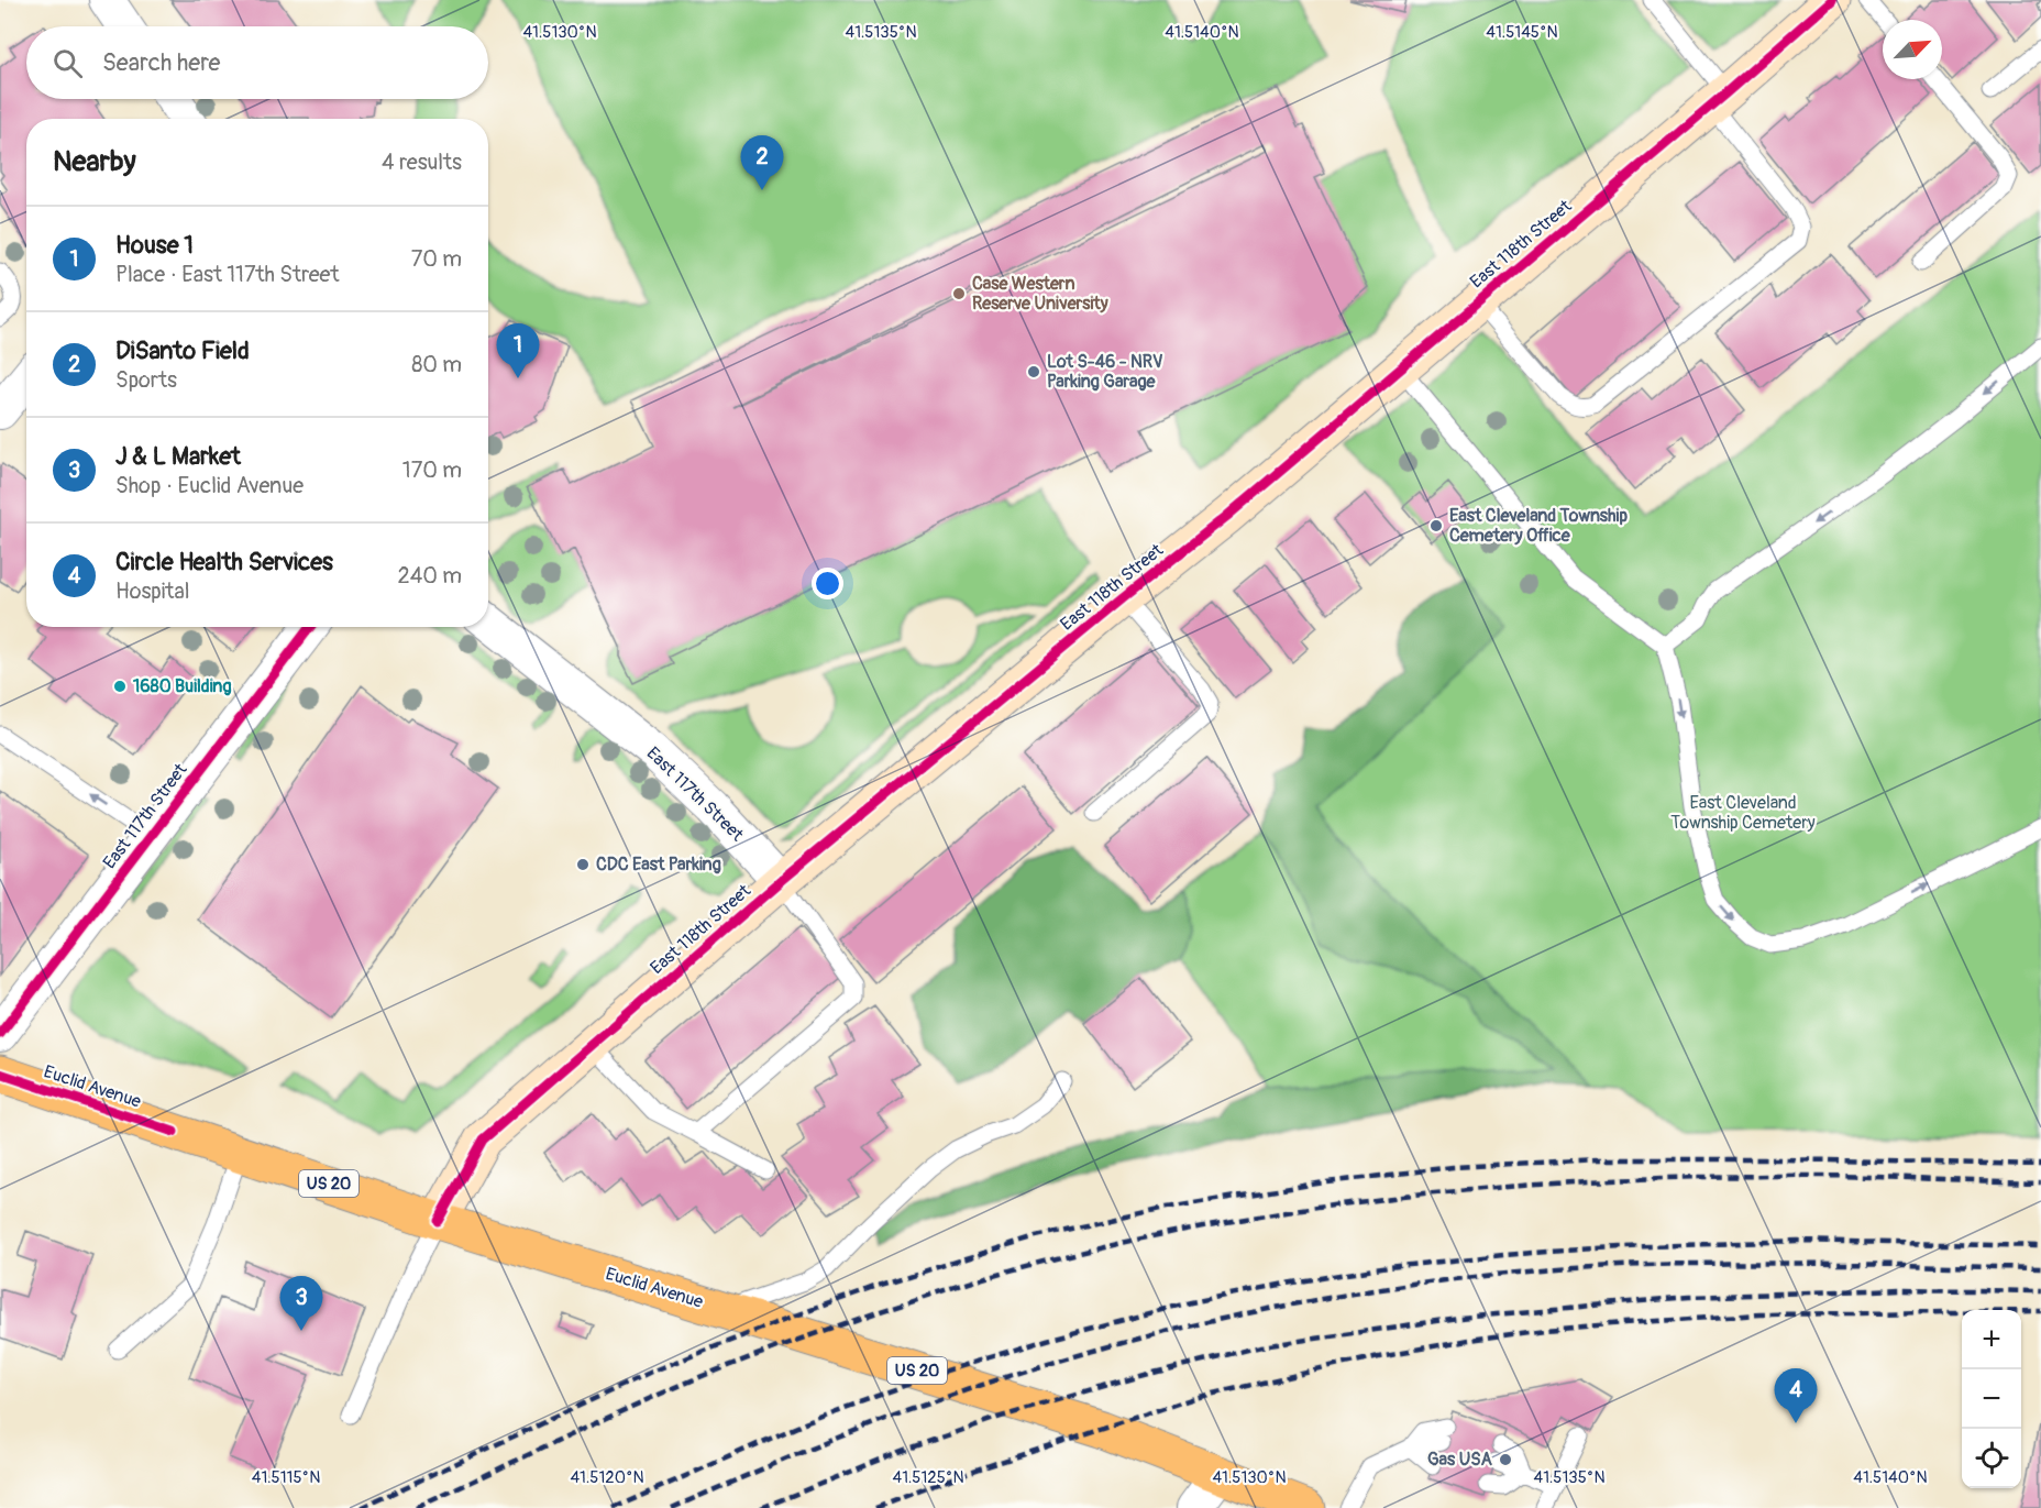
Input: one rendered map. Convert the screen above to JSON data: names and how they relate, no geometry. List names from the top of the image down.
{
  "streets": {
    "main road": ["Euclid Avenue", "US 20"],
    "street": ["East 118th Street", "East 117th Street"]
  },
  "crossings": [
    ["East 118th Street", "East 117th Street"],
    ["East 118th Street", "Euclid Avenue"]
  ],
  "parks": ["East Cleveland Township Cemetery"],
  "places": [
    "Case Western Reserve University",
    "Lot S-46 - NRV Parking Garage",
    "East Cleveland Township Cemetery Office",
    "1680 Building",
    "CDC East Parking",
    "Gas USA"
  ],
  "north": "top right",
  "page": {
    "search": "Search here",
    "heading": ["Nearby", "4 results"],
    "pins": [
      "2",
      "1",
      "3",
      "4"
    ],
    "list": [
      {
        "mark": "1",
        "name": "House 1",
        "note": "Place · East 117th Street",
        "value": "70 m"
      },
      {
        "mark": "2",
        "name": "DiSanto Field",
        "note": "Sports",
        "value": "80 m"
      },
      {
        "mark": "3",
        "name": "J & L Market",
        "note": "Shop · Euclid Avenue",
        "value": "170 m"
      },
      {
        "mark": "4",
        "name": "Circle Health Services",
        "note": "Hospital",
        "value": "240 m"
      }
    ],
    "map_buttons": ["+", "−"]
  },
  "coordinates": [
    "41.5130°N",
    "41.5135°N",
    "41.5140°N",
    "41.5145°N",
    "41.5115°N",
    "41.5120°N",
    "41.5125°N"
  ]
}
